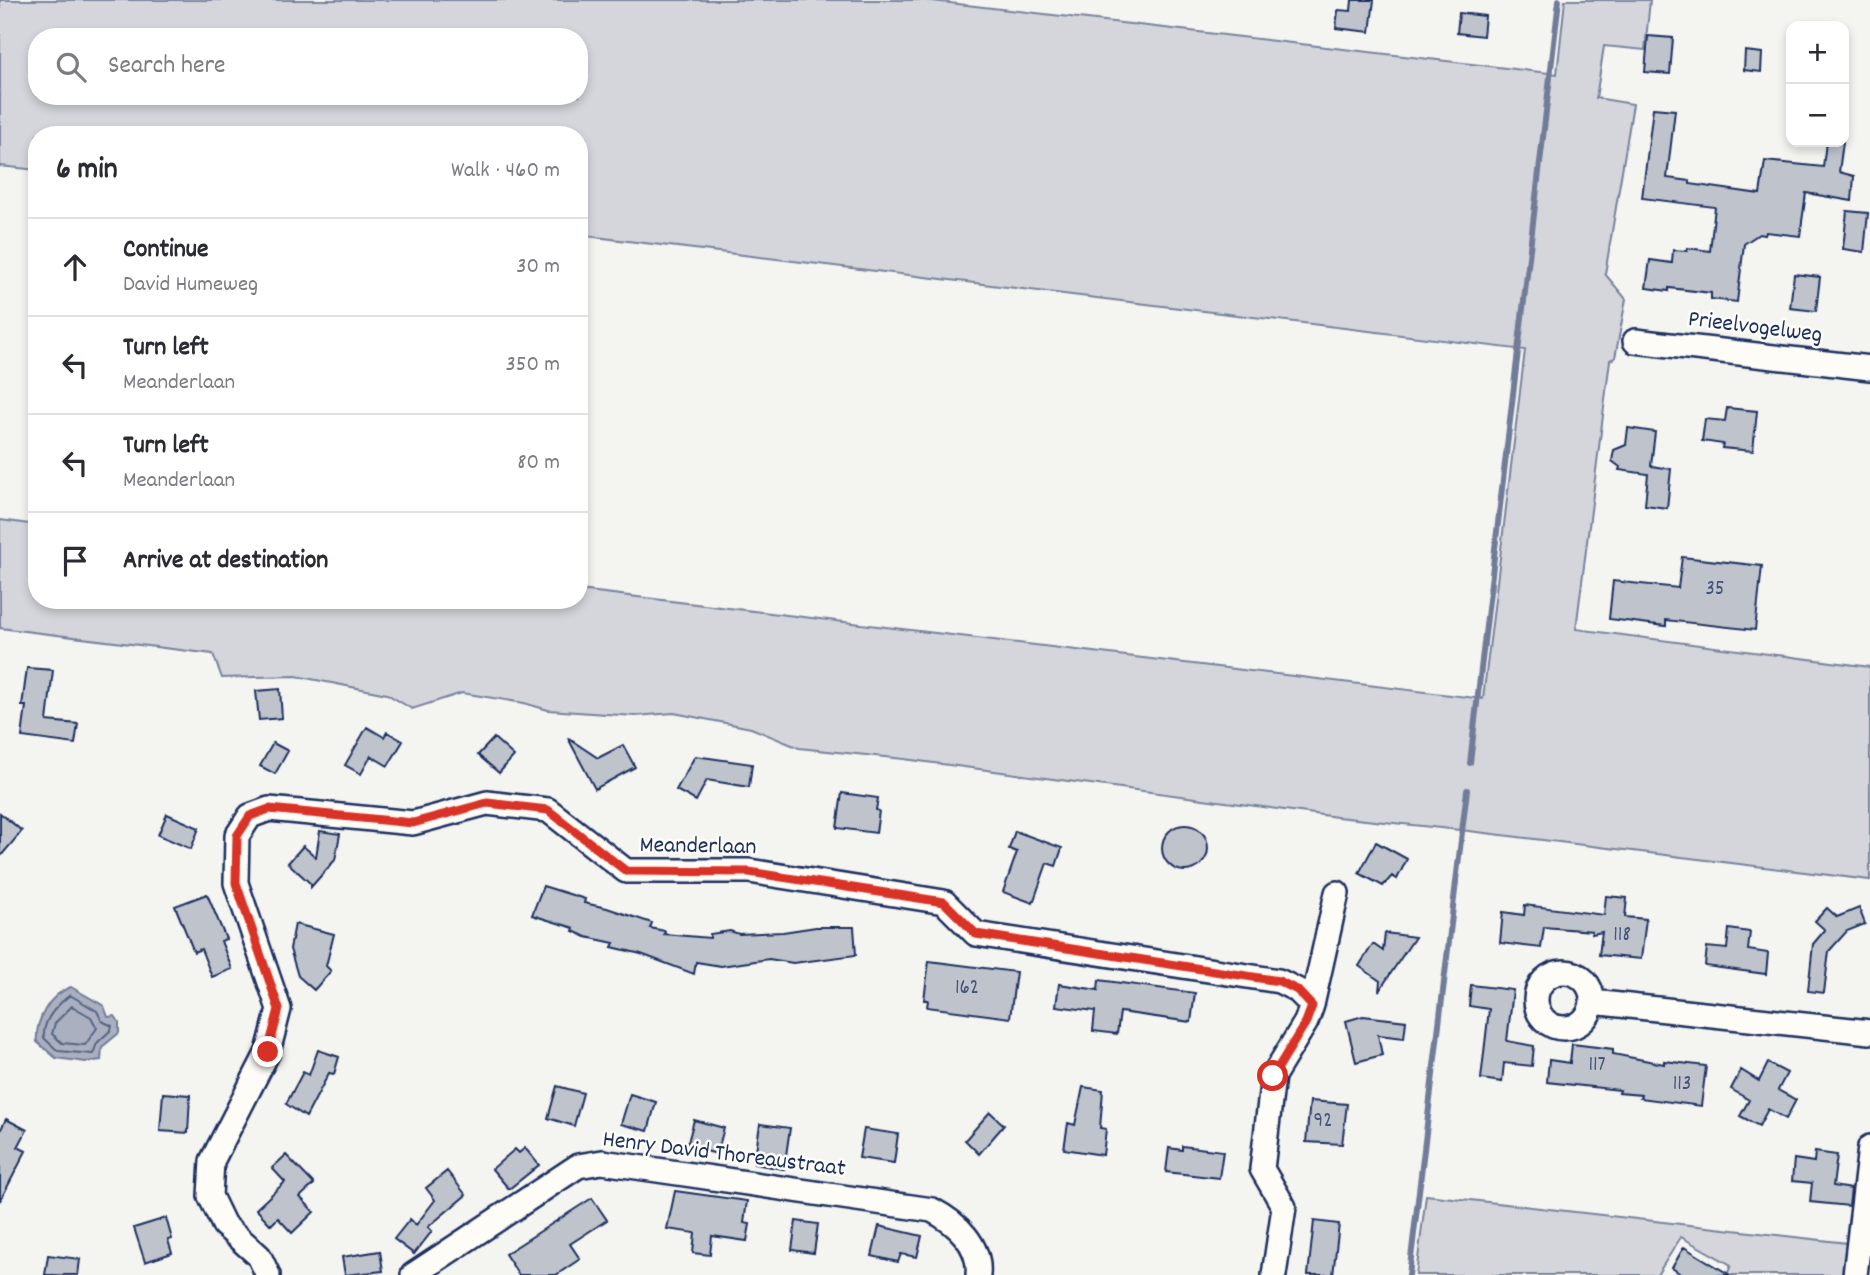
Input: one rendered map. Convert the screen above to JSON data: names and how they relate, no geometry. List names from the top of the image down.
{
  "streets": {
    "street": ["Prieelvogelweg", "Meanderlaan", "Henry David Thoreaustraat"]
  },
  "house_numbers": [
    "35",
    "118",
    "162",
    "117",
    "113",
    "92"
  ],
  "page": {
    "map_buttons": ["+", "−"],
    "search": "Search here",
    "heading": ["6 min", "Walk · 460 m"],
    "list": [
      ["Continue", "David Humeweg", "30 m"],
      ["Turn left", "Meanderlaan", "350 m"],
      ["Turn left", "Meanderlaan", "80 m"],
      "Arrive at destination"
    ]
  }
}
